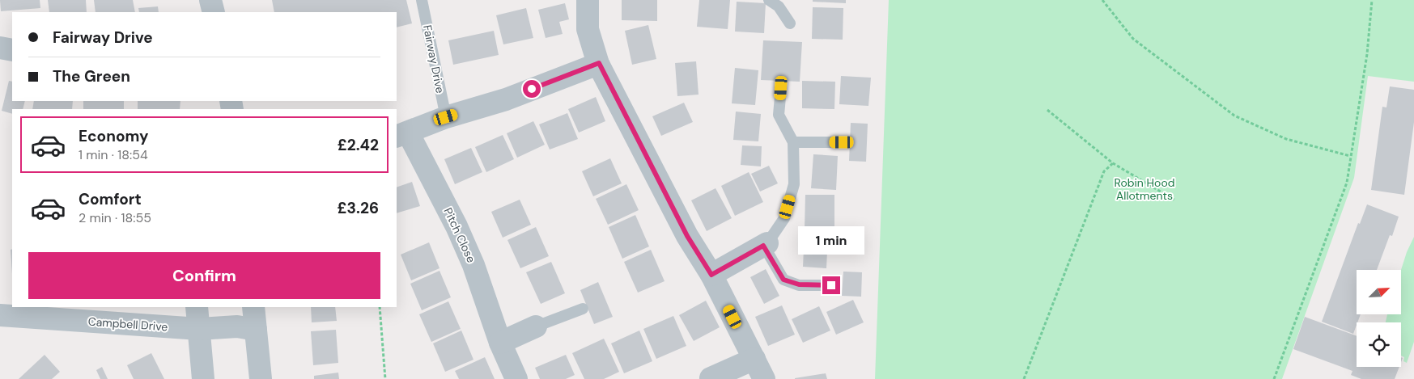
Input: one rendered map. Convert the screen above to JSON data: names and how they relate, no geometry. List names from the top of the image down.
{
  "streets": {
    "street": ["Pitch Close", "Campbell Drive"],
    "lane": ["Fairway Drive"]
  },
  "parks": ["Robin Hood Allotments"],
  "north": "top right",
  "page": {
    "banner": ["Fairway Drive", "The Green"],
    "list": [
      {
        "name": "Economy",
        "note": "1 min · 18:54",
        "value": "£2.42"
      },
      {
        "name": "Comfort",
        "note": "2 min · 18:55",
        "value": "£3.26"
      }
    ],
    "bubble": "1 min",
    "buttons": "Confirm"
  }
}
